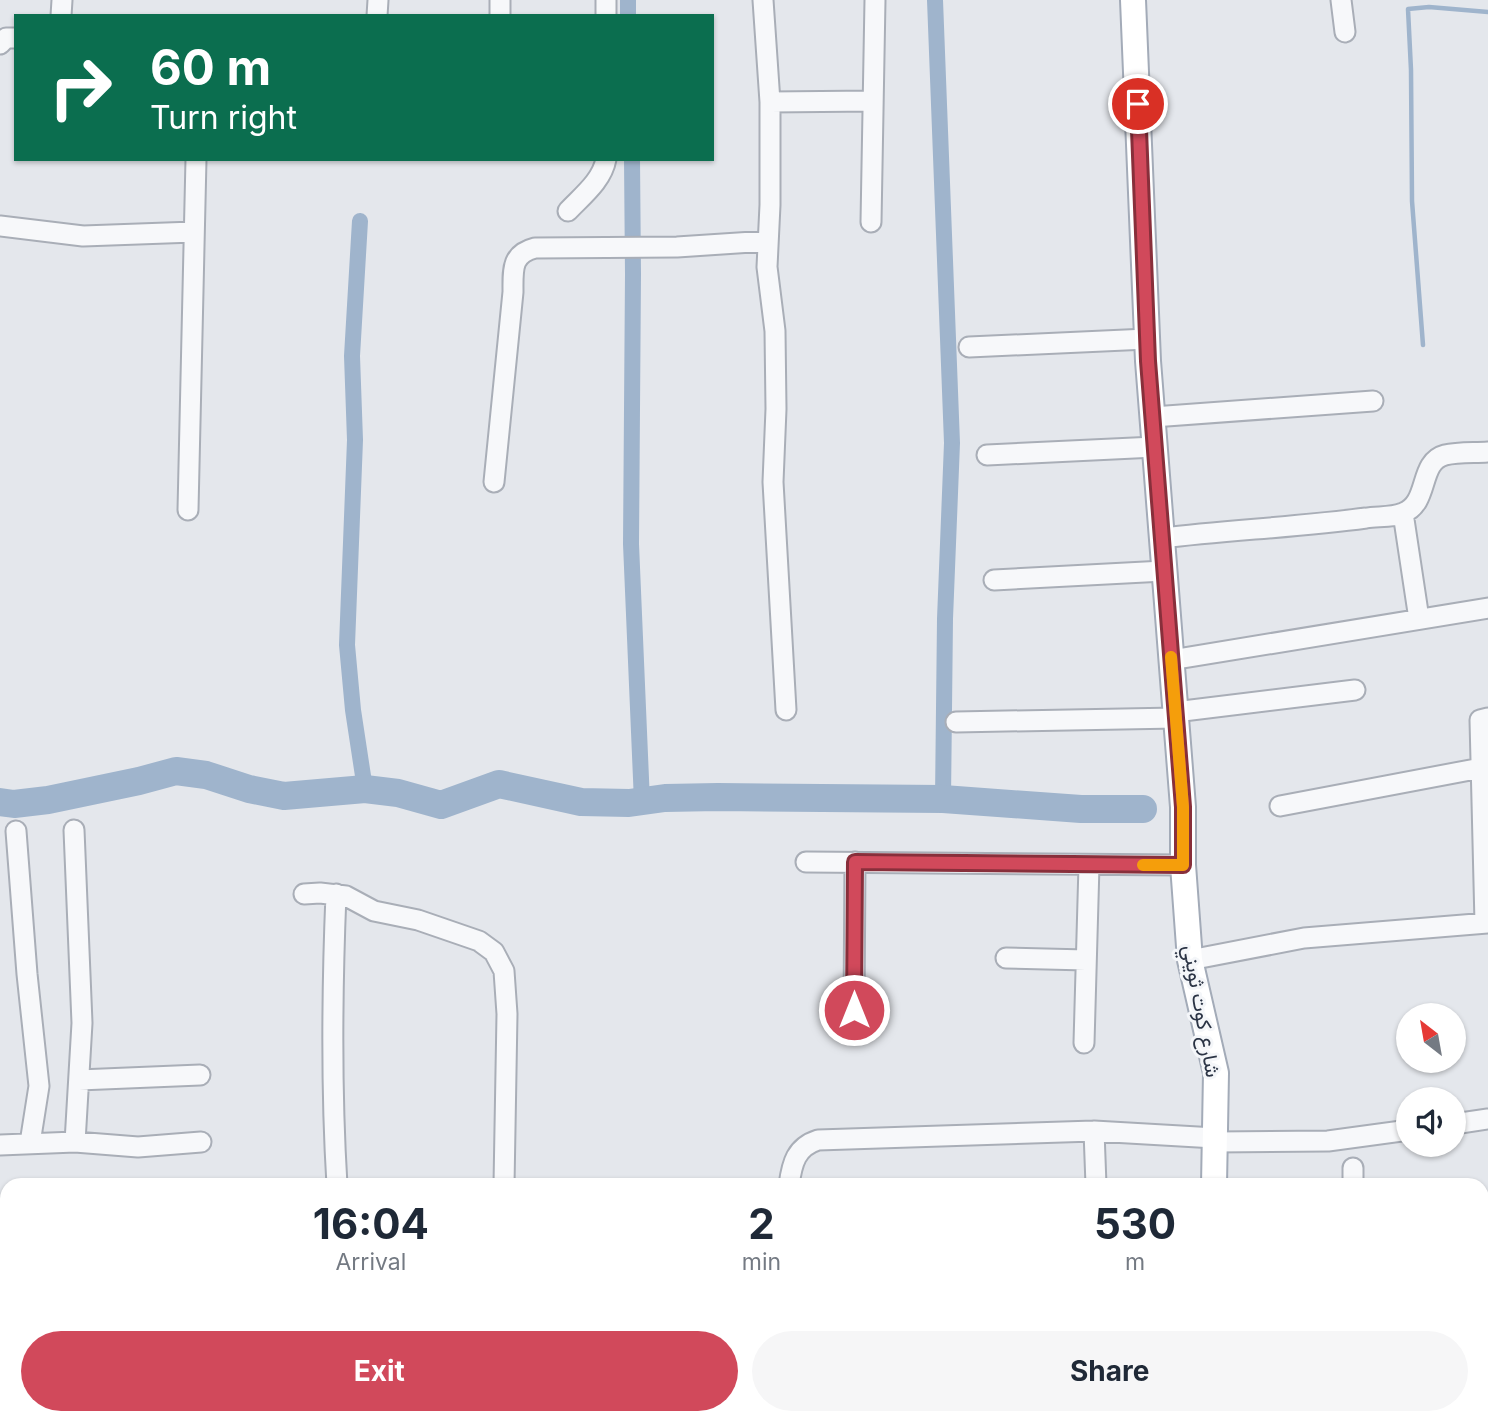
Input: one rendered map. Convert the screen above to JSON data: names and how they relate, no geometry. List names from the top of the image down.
{
  "streets": {
    "main road": ["شارع كوت ثويني"]
  },
  "north": "top left",
  "page": {
    "turn": ["60 m", "Turn right"],
    "eta": [
      "16:04",
      "Arrival",
      "2",
      "min",
      "530",
      "m"
    ],
    "buttons": ["Exit", "Share"]
  }
}
